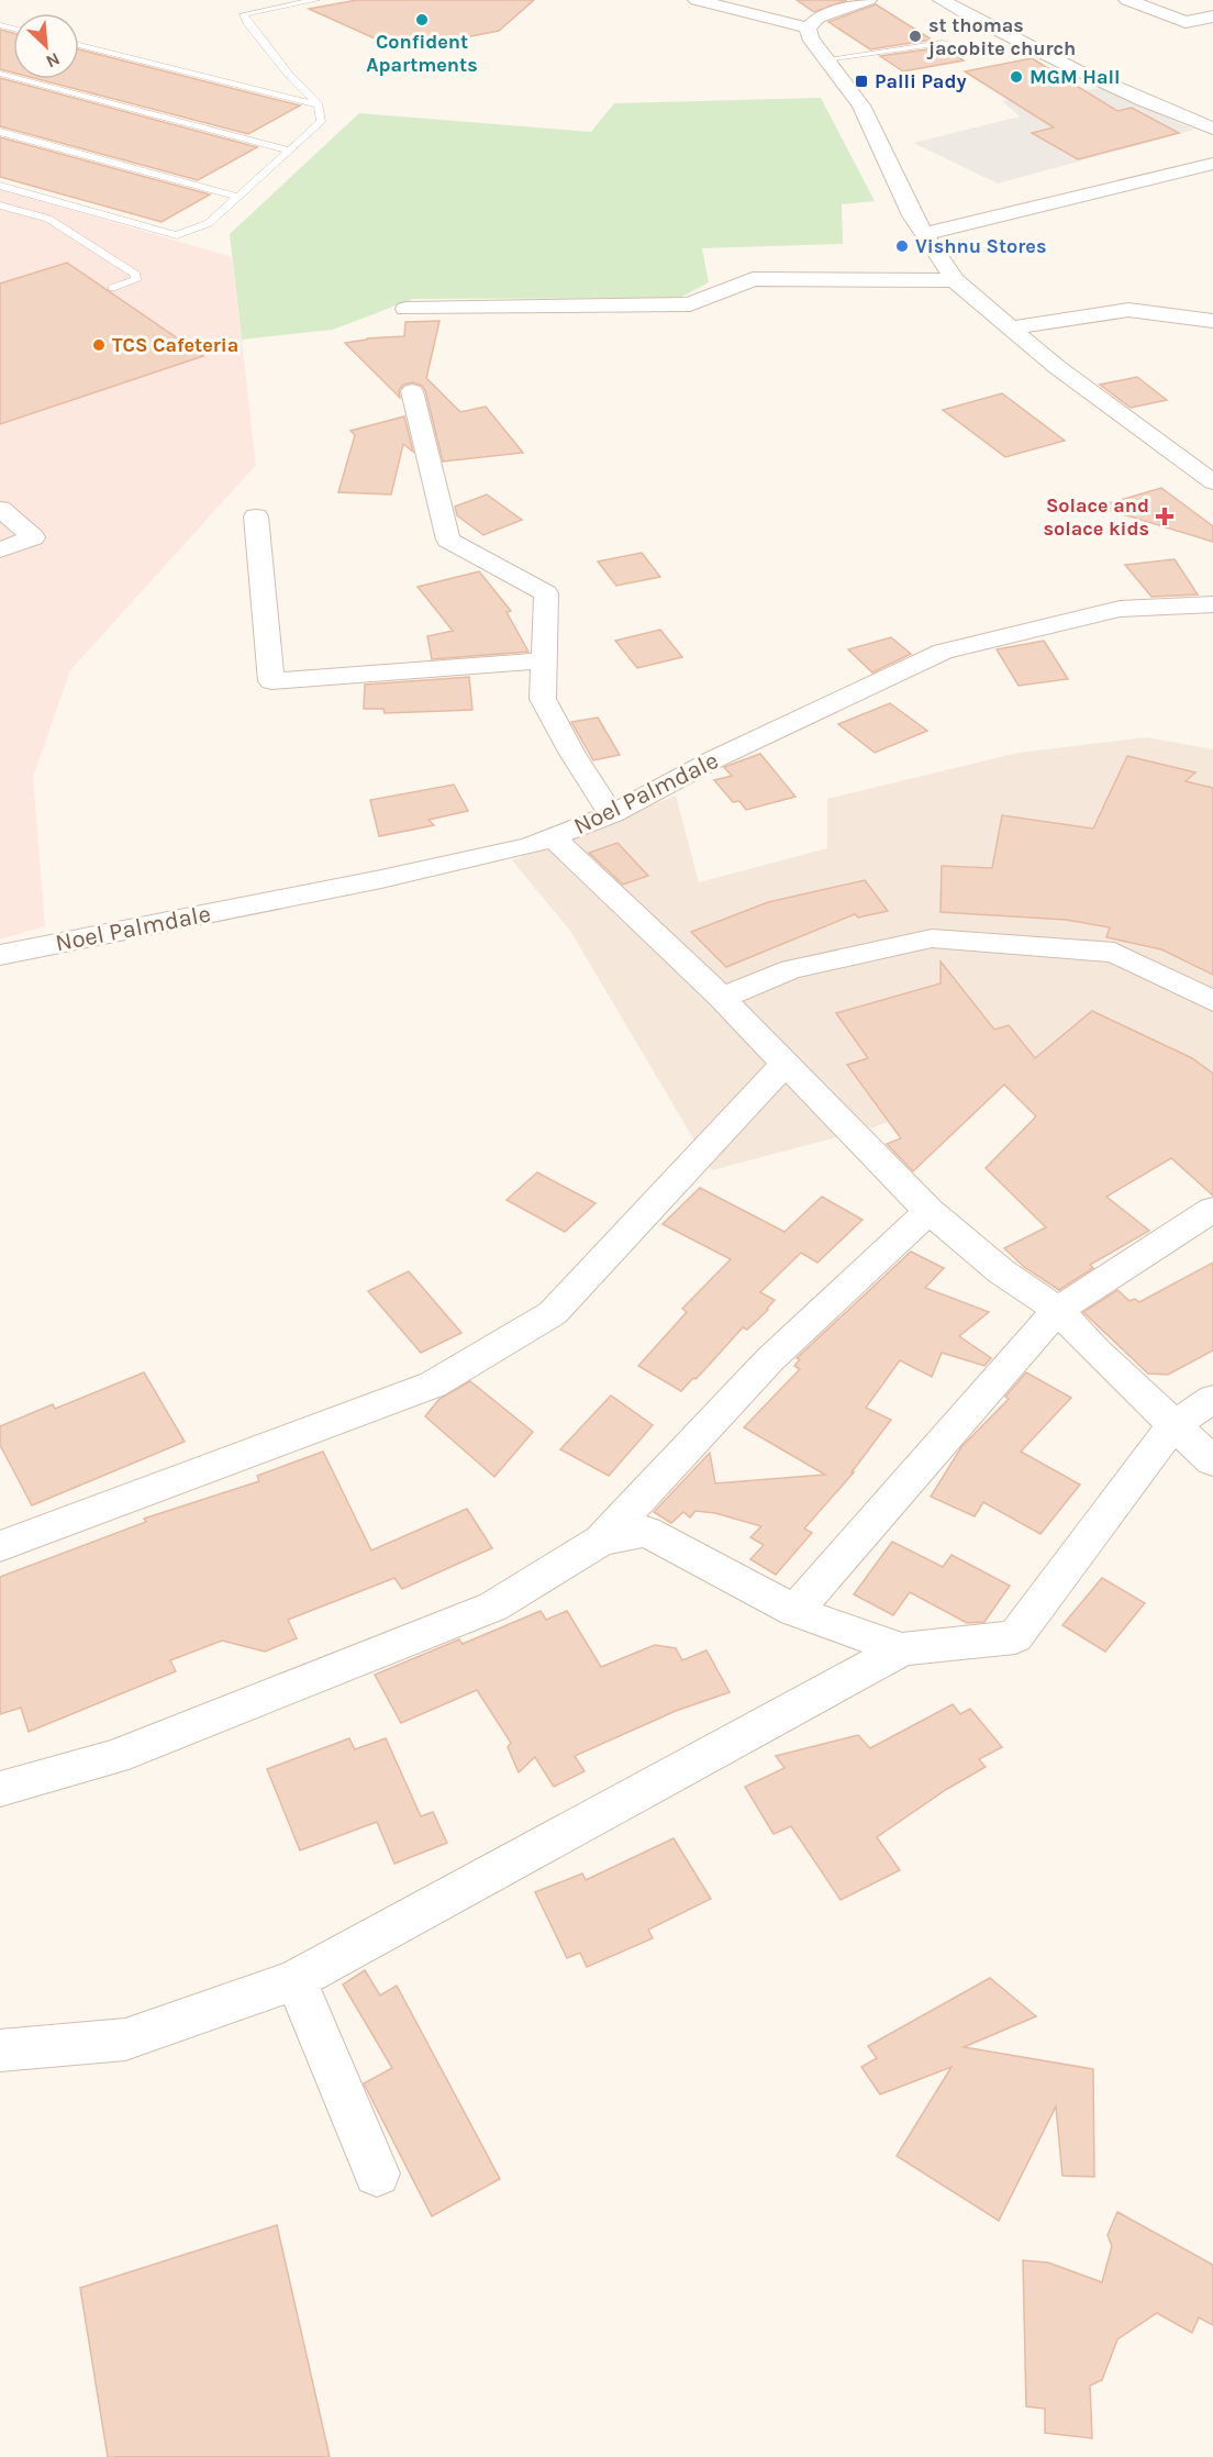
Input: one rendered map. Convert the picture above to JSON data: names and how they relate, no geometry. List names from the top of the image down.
{
  "streets": {
    "street": ["Noel Palmdale"]
  },
  "places": {
    "other": [
      "Confident Apartments",
      "st thomas jacobite church",
      "MGM Hall",
      "Vishnu Stores",
      "TCS Cafeteria"
    ],
    "transit": ["Palli Pady"],
    "health": ["Solace and solace kids"]
  },
  "north": "bottom right"
}
